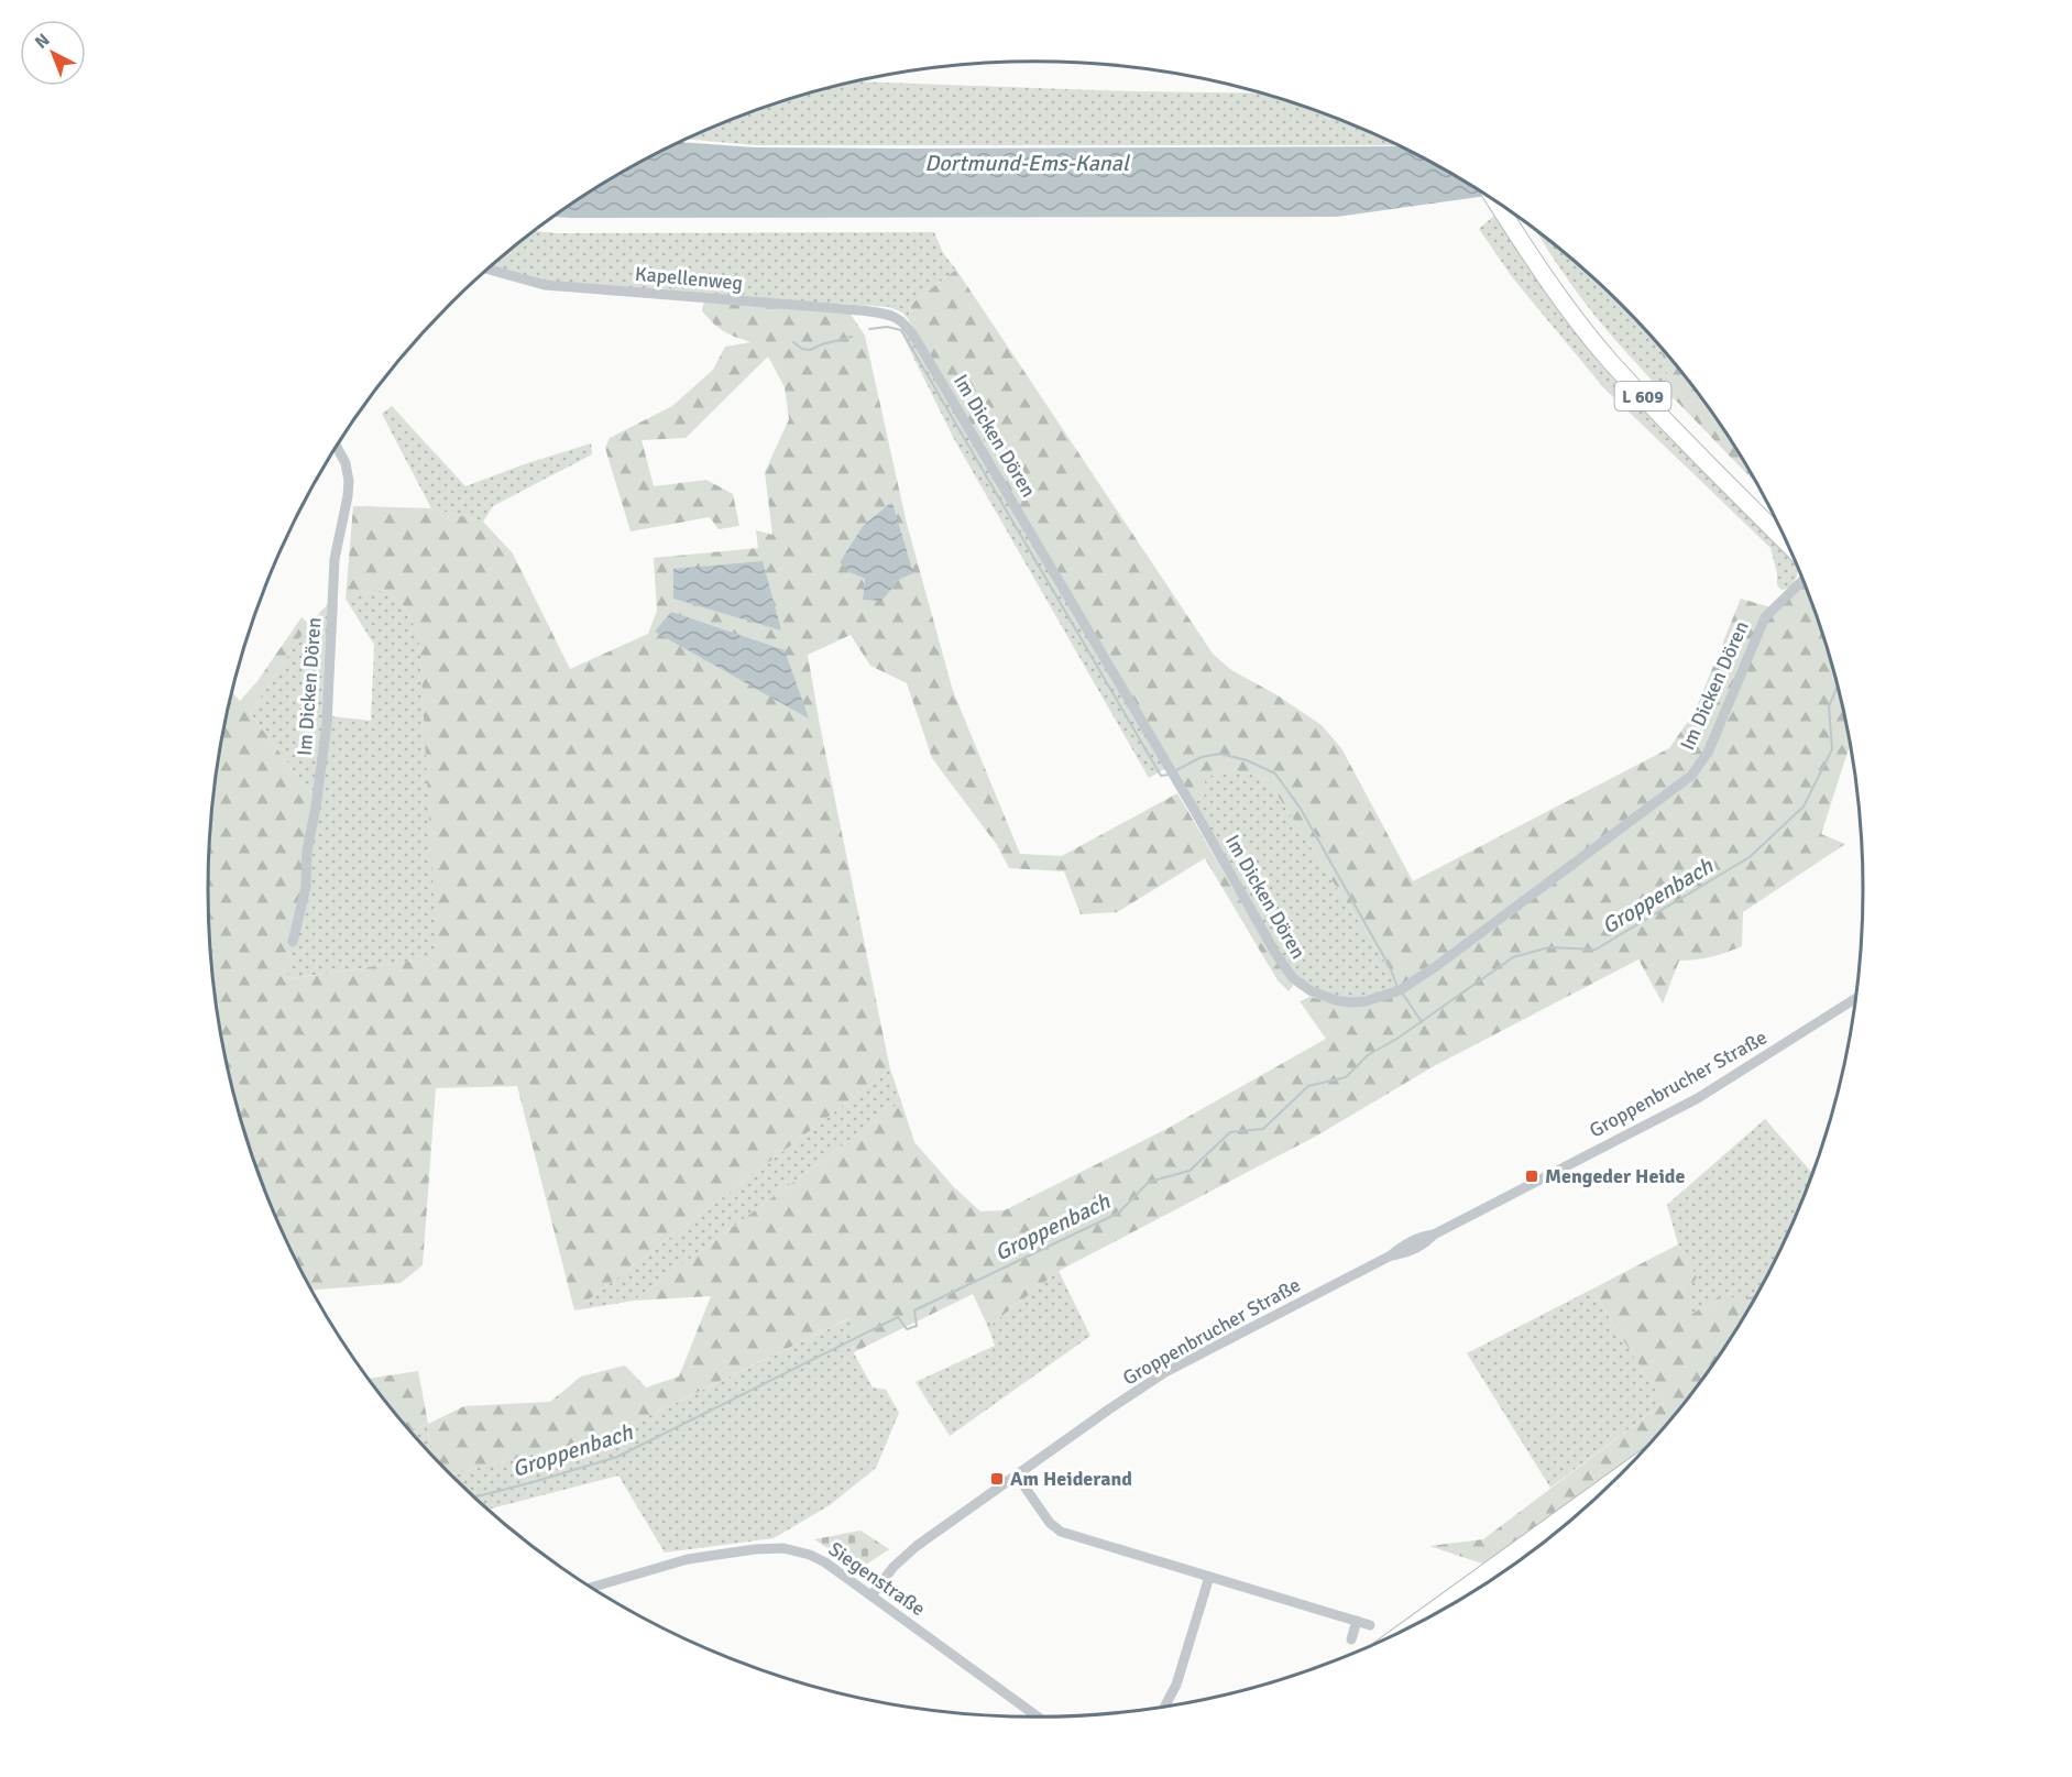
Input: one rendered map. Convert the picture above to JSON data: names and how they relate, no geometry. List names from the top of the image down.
{
  "streets": {
    "main road": ["L 609"],
    "street": [
      "Kapellenweg",
      "Im Dicken Dören",
      "Groppenbrucher Straße",
      "Siegenstraße"
    ]
  },
  "crossings": [
    ["Kapellenweg", "Im Dicken Dören"],
    ["Groppenbrucher Straße", "Siegenstraße"]
  ],
  "water": ["Dortmund-Ems-Kanal", "Groppenbach"],
  "places": {
    "transit": ["Mengeder Heide", "Am Heiderand"]
  },
  "north": "top left"
}
